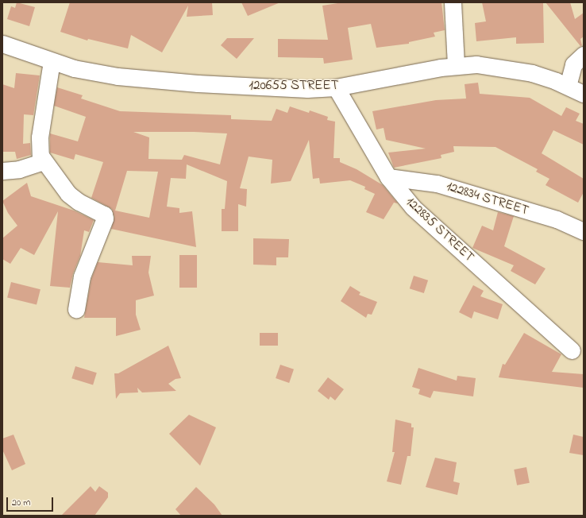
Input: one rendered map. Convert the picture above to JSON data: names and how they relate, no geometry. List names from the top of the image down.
{
  "streets": {
    "street": ["120655 STREET", "122834 STREET", "122835 STREET"]
  },
  "crossings": [
    ["120655 STREET", "122835 STREET"],
    ["122834 STREET", "122835 STREET"]
  ],
  "scale_bar": "20 m"
}
